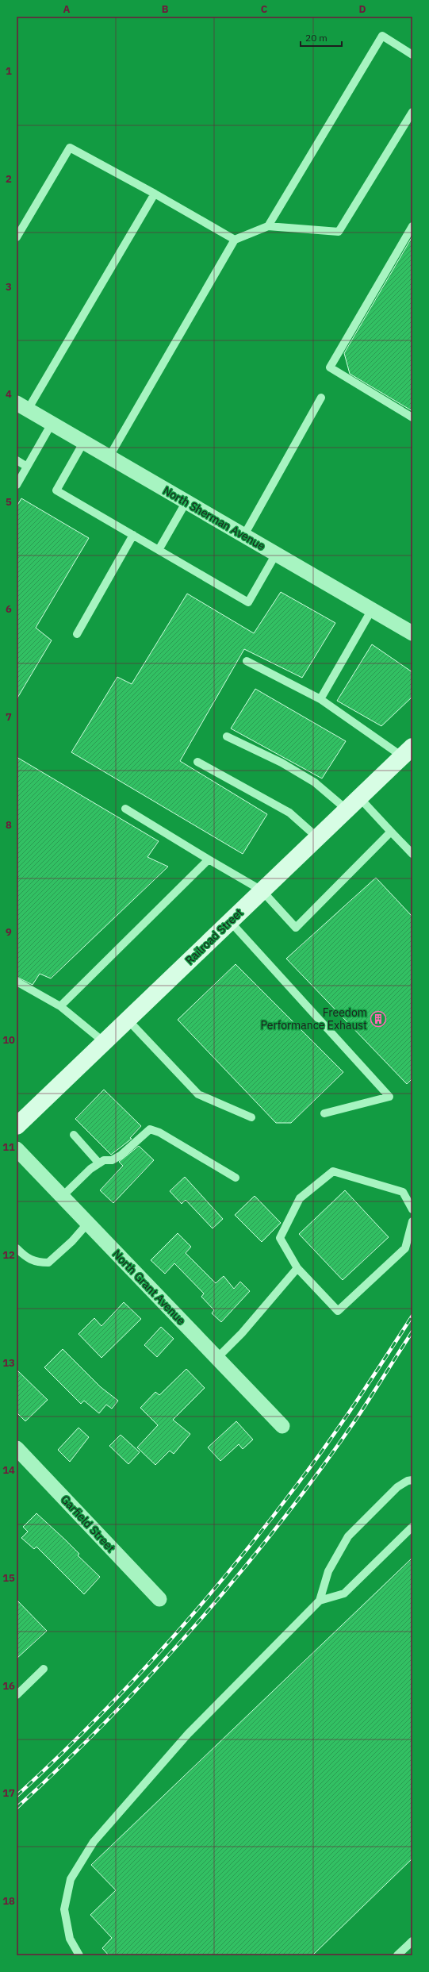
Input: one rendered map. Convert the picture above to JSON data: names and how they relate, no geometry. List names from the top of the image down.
{
  "streets": {
    "main road": ["Railroad Street"],
    "street": ["North Sherman Avenue", "North Grant Avenue", "Garfield Street"]
  },
  "places": {
    "building": ["Freedom Performance Exhaust"]
  },
  "scale_bar": "20 m",
  "grid": {
    "columns": [
      "A",
      "B",
      "C",
      "D"
    ],
    "rows": [
      "1",
      "2",
      "3",
      "4",
      "5",
      "6",
      "7",
      "8",
      "9",
      "10",
      "11",
      "12",
      "13",
      "14",
      "15",
      "16",
      "17",
      "18"
    ]
  }
}
